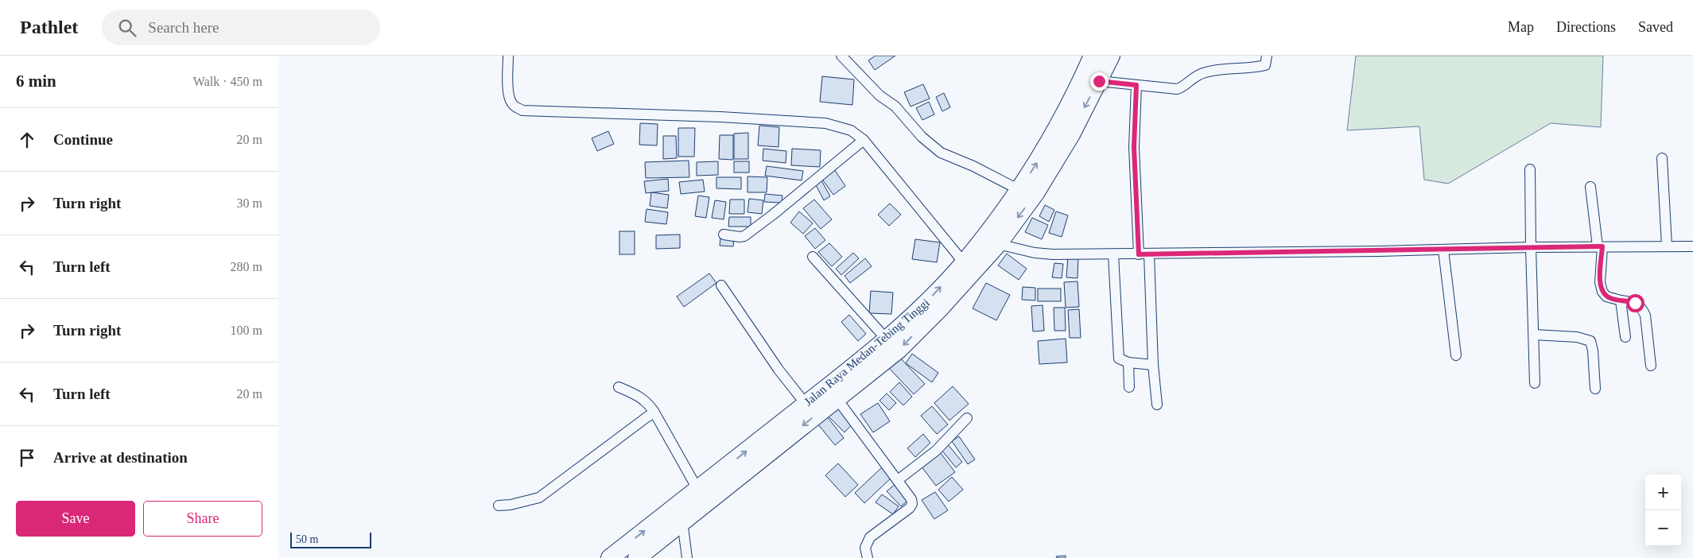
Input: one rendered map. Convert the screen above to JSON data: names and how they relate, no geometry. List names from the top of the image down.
{
  "streets": {
    "highway": ["Jalan Raya Medan-Tebing Tinggi"]
  },
  "scale_bar": "50 m",
  "page": {
    "header": "Pathlet",
    "search": "Search here",
    "nav": ["Map", "Directions", "Saved"],
    "heading": ["6 min", "Walk · 450 m"],
    "list": [
      ["Continue", "20 m"],
      ["Turn right", "30 m"],
      ["Turn left", "280 m"],
      ["Turn right", "100 m"],
      ["Turn left", "20 m"],
      "Arrive at destination"
    ],
    "map_buttons": ["+", "−"],
    "buttons": ["Save", "Share"],
    "scale": "50 m"
  }
}
